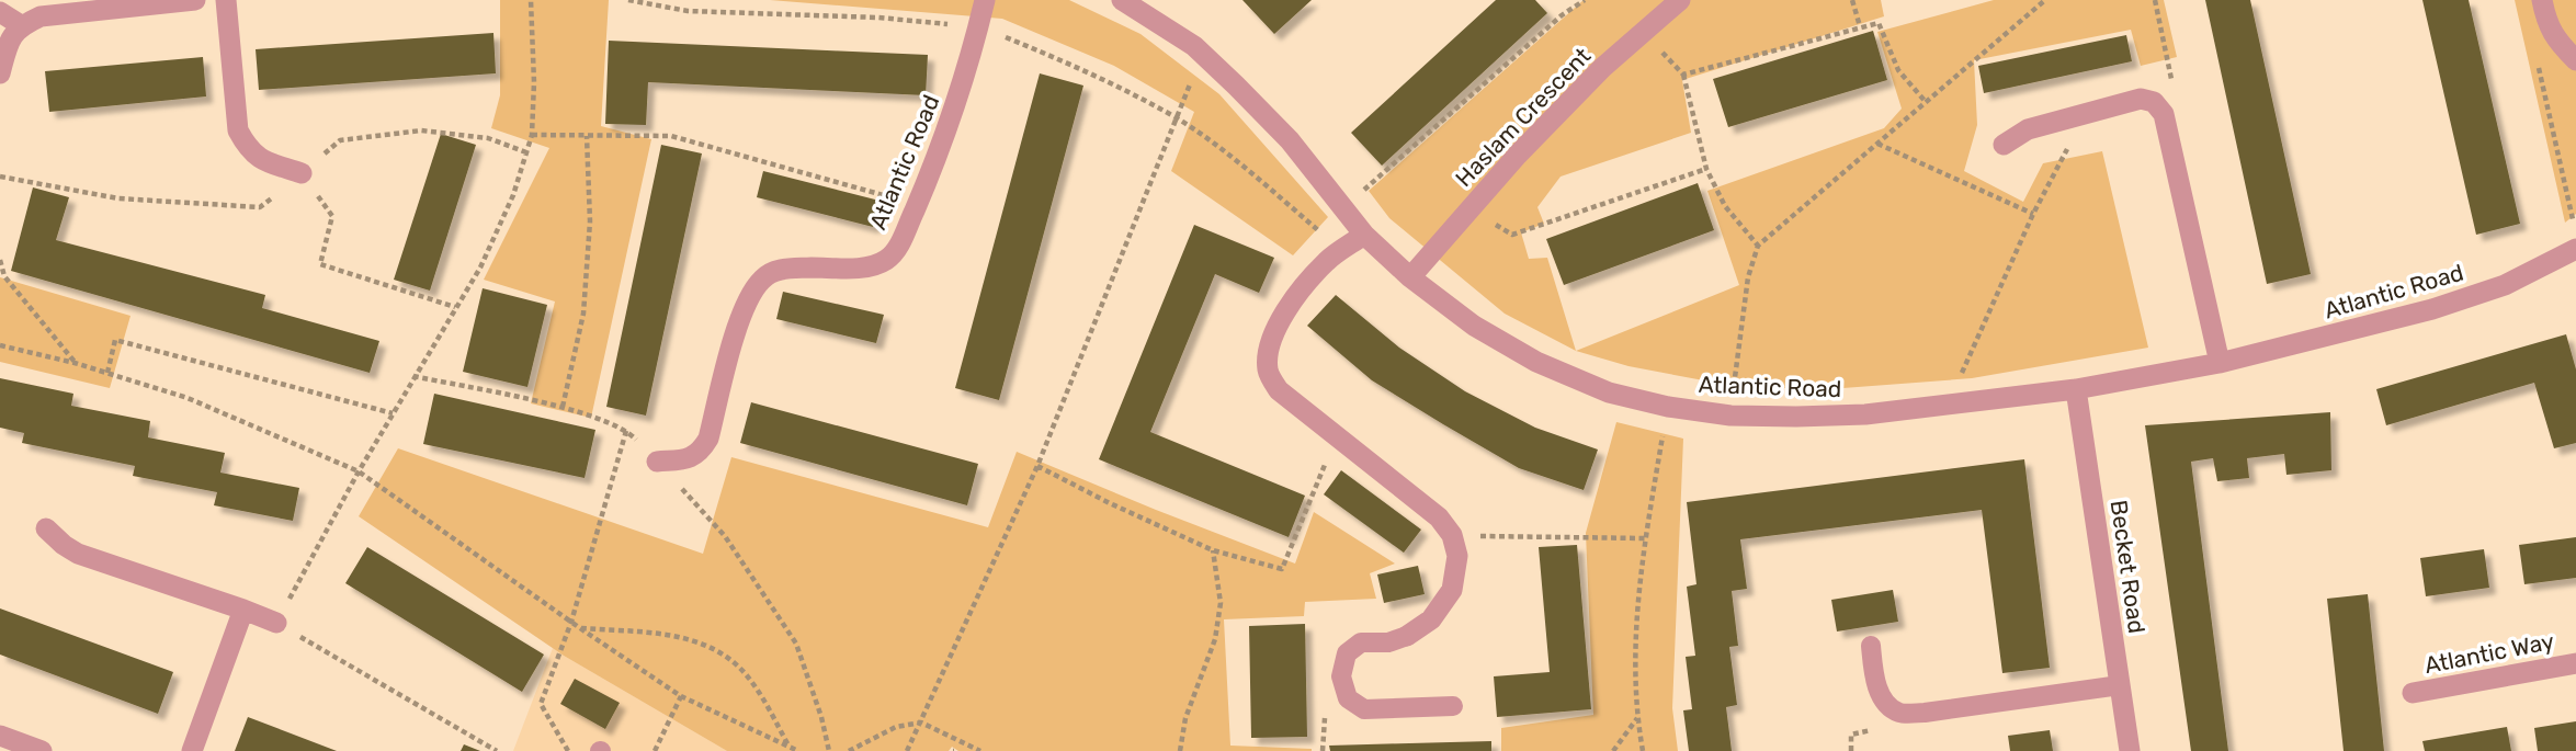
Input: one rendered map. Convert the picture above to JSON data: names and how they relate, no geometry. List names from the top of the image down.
{
  "streets": {
    "street": [
      "Haslam Crescent",
      "Atlantic Road",
      "Becket Road",
      "Atlantic Way"
    ]
  },
  "crossings": [
    ["Haslam Crescent", "Atlantic Road"],
    ["Atlantic Road", "Becket Road"]
  ]
}
